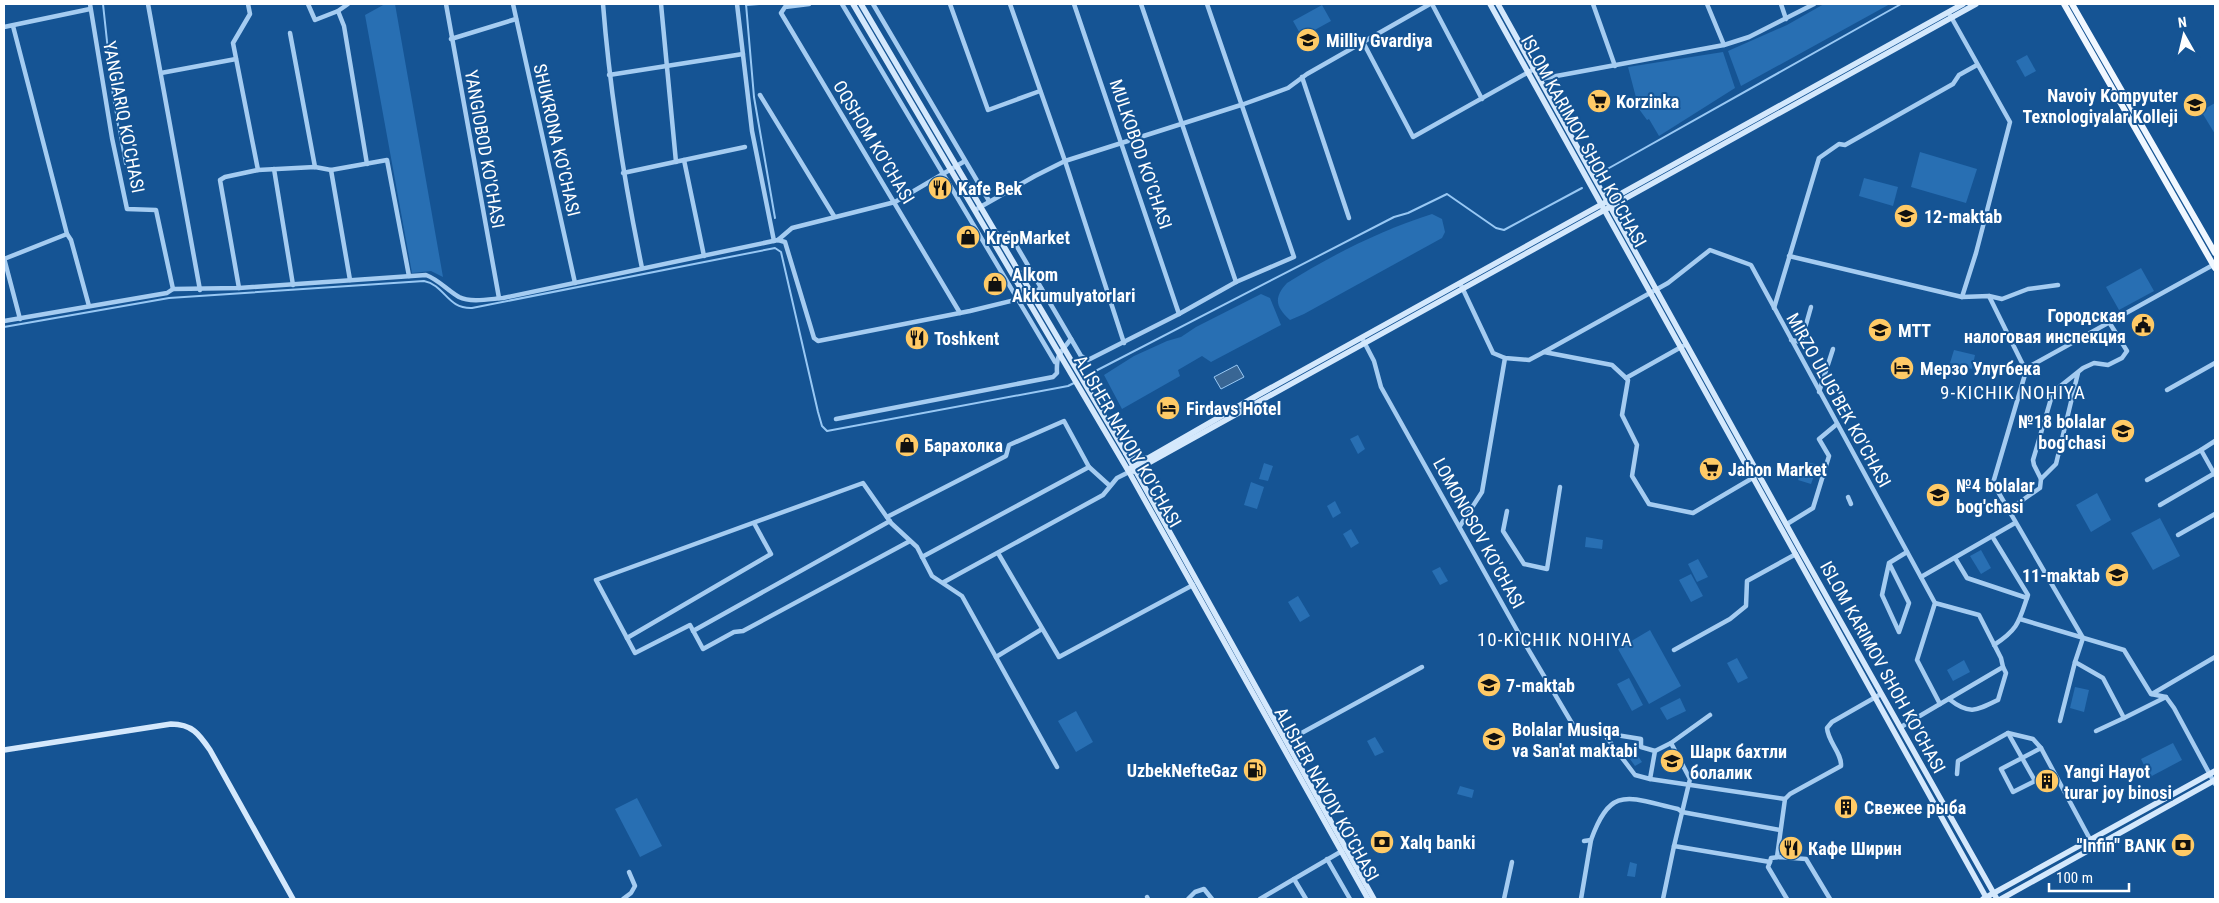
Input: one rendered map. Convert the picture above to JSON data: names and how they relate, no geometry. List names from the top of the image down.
{
  "streets": {
    "main road": ["ISLOM KARIMOV SHOH KO'CHASI", "ALISHER NAVOIY KO'CHASI"],
    "street": [
      "YANGIARIQ KO'CHASI",
      "SHUKRONA KO'CHASI",
      "OQSHOM KO'CHASI",
      "YANGIOBOD KO'CHASI",
      "MULKOBOD KO'CHASI",
      "MIRZO ULUG'BEK KO'CHASI",
      "LOMONOSOV KO'CHASI"
    ]
  },
  "crossings": [
    ["ISLOM KARIMOV SHOH KO'CHASI", "MIRZO ULUG'BEK KO'CHASI"]
  ],
  "districts": ["9-KICHIK NOHIYA", "10-KICHIK NOHIYA"],
  "places": {
    "school or university": [
      "Milliy Gvardiya",
      "Navoiy Kompyuter Texnologiyalar Kolleji",
      "12-maktab",
      "MTT",
      "№18 bolalar bog'chasi",
      "№4 bolalar bog'chasi",
      "11-maktab",
      "7-maktab",
      "Bolalar Musiqa va San'at maktabi",
      "Шарк бахтли болалик"
    ],
    "supermarket": ["Korzinka", "Jahon Market"],
    "restaurant": ["Kafe Bek", "Toshkent", "Кафе Ширин"],
    "shop": ["KrepMarket", "Alkom Akkumulyatorlari", "Барахолка"],
    "public building": ["Городская налоговая инспекция"],
    "hotel": ["Мерзо Улугбека", "Firdavs Hotel"],
    "fuel station": ["UzbekNefteGaz"],
    "building": ["Yangi Hayot turar joy binosi", "Свежее рыба"],
    "bank": ["Xalq banki", "\"Infin\" BANK"]
  },
  "scale_bar": "100 m",
  "north": "top"
}
